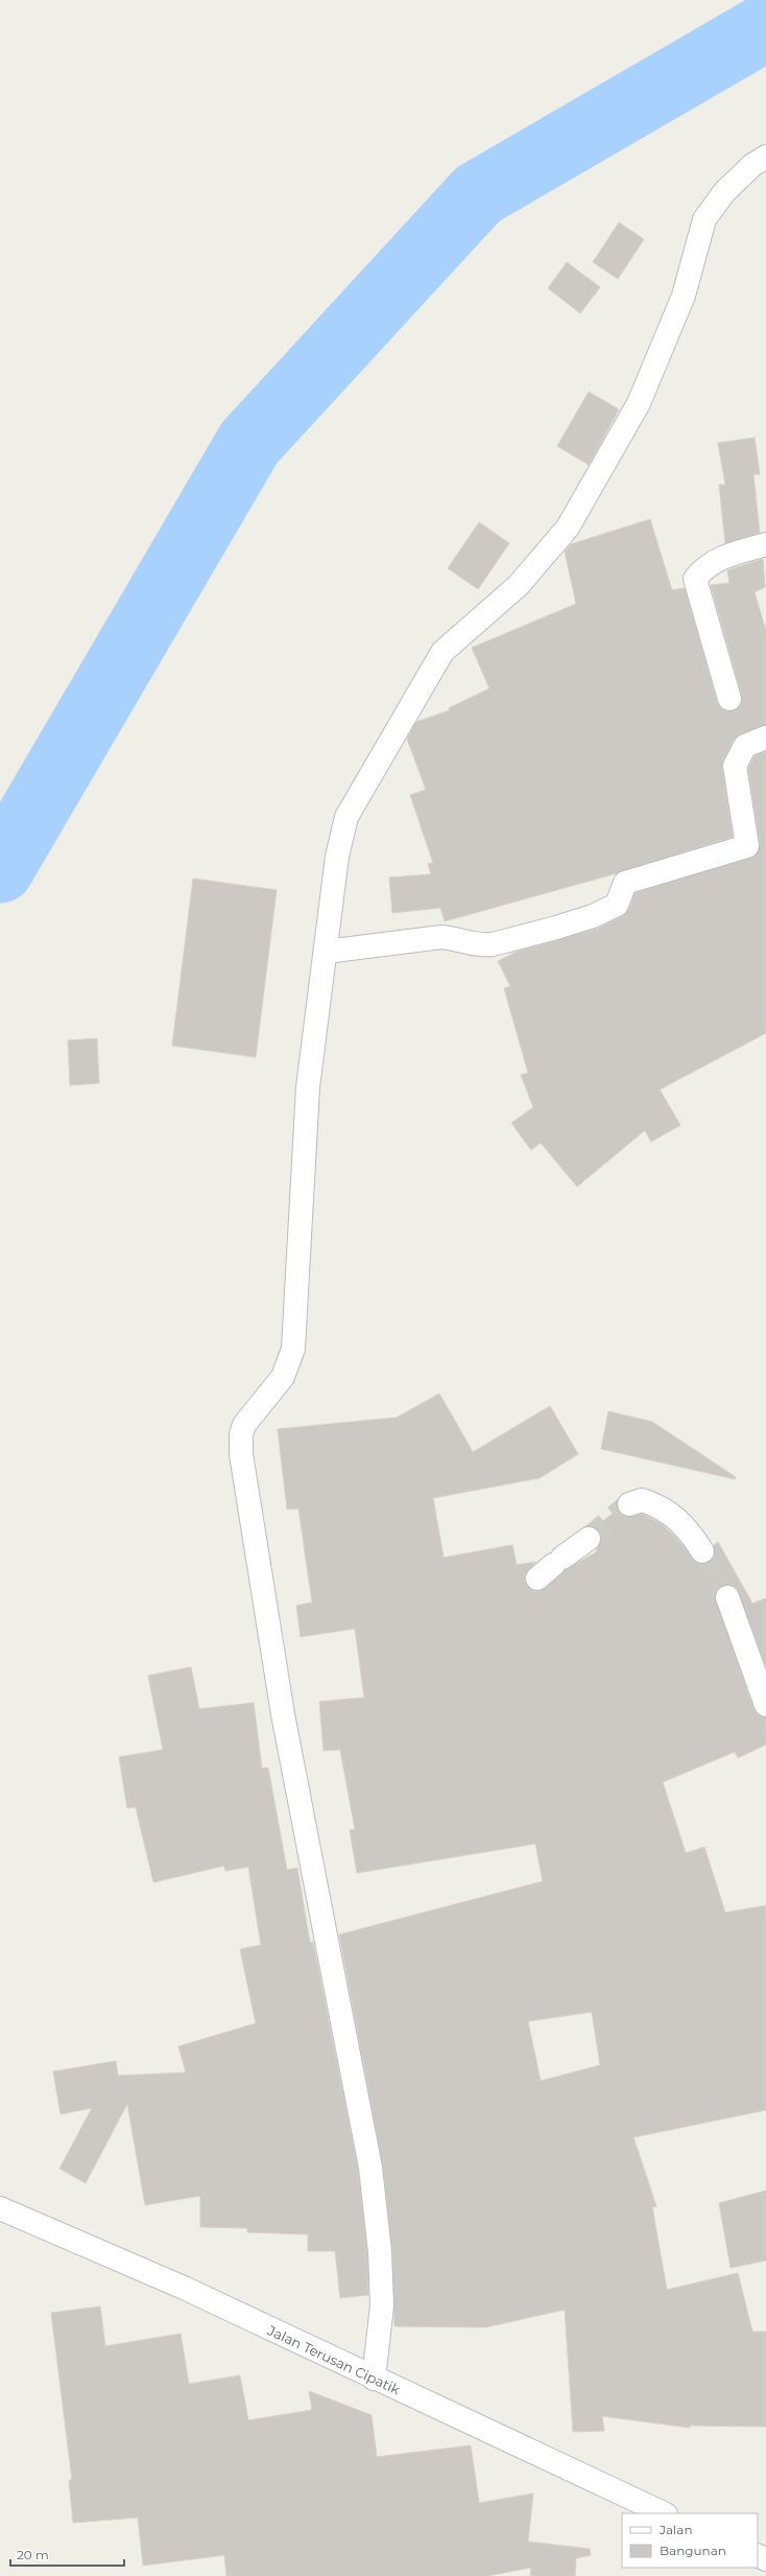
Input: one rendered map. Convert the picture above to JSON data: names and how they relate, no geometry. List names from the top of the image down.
{
  "streets": {
    "street": ["Jalan Terusan Cipatik"]
  },
  "legend": ["Jalan", "Bangunan"],
  "scale_bar": "20 m"
}
